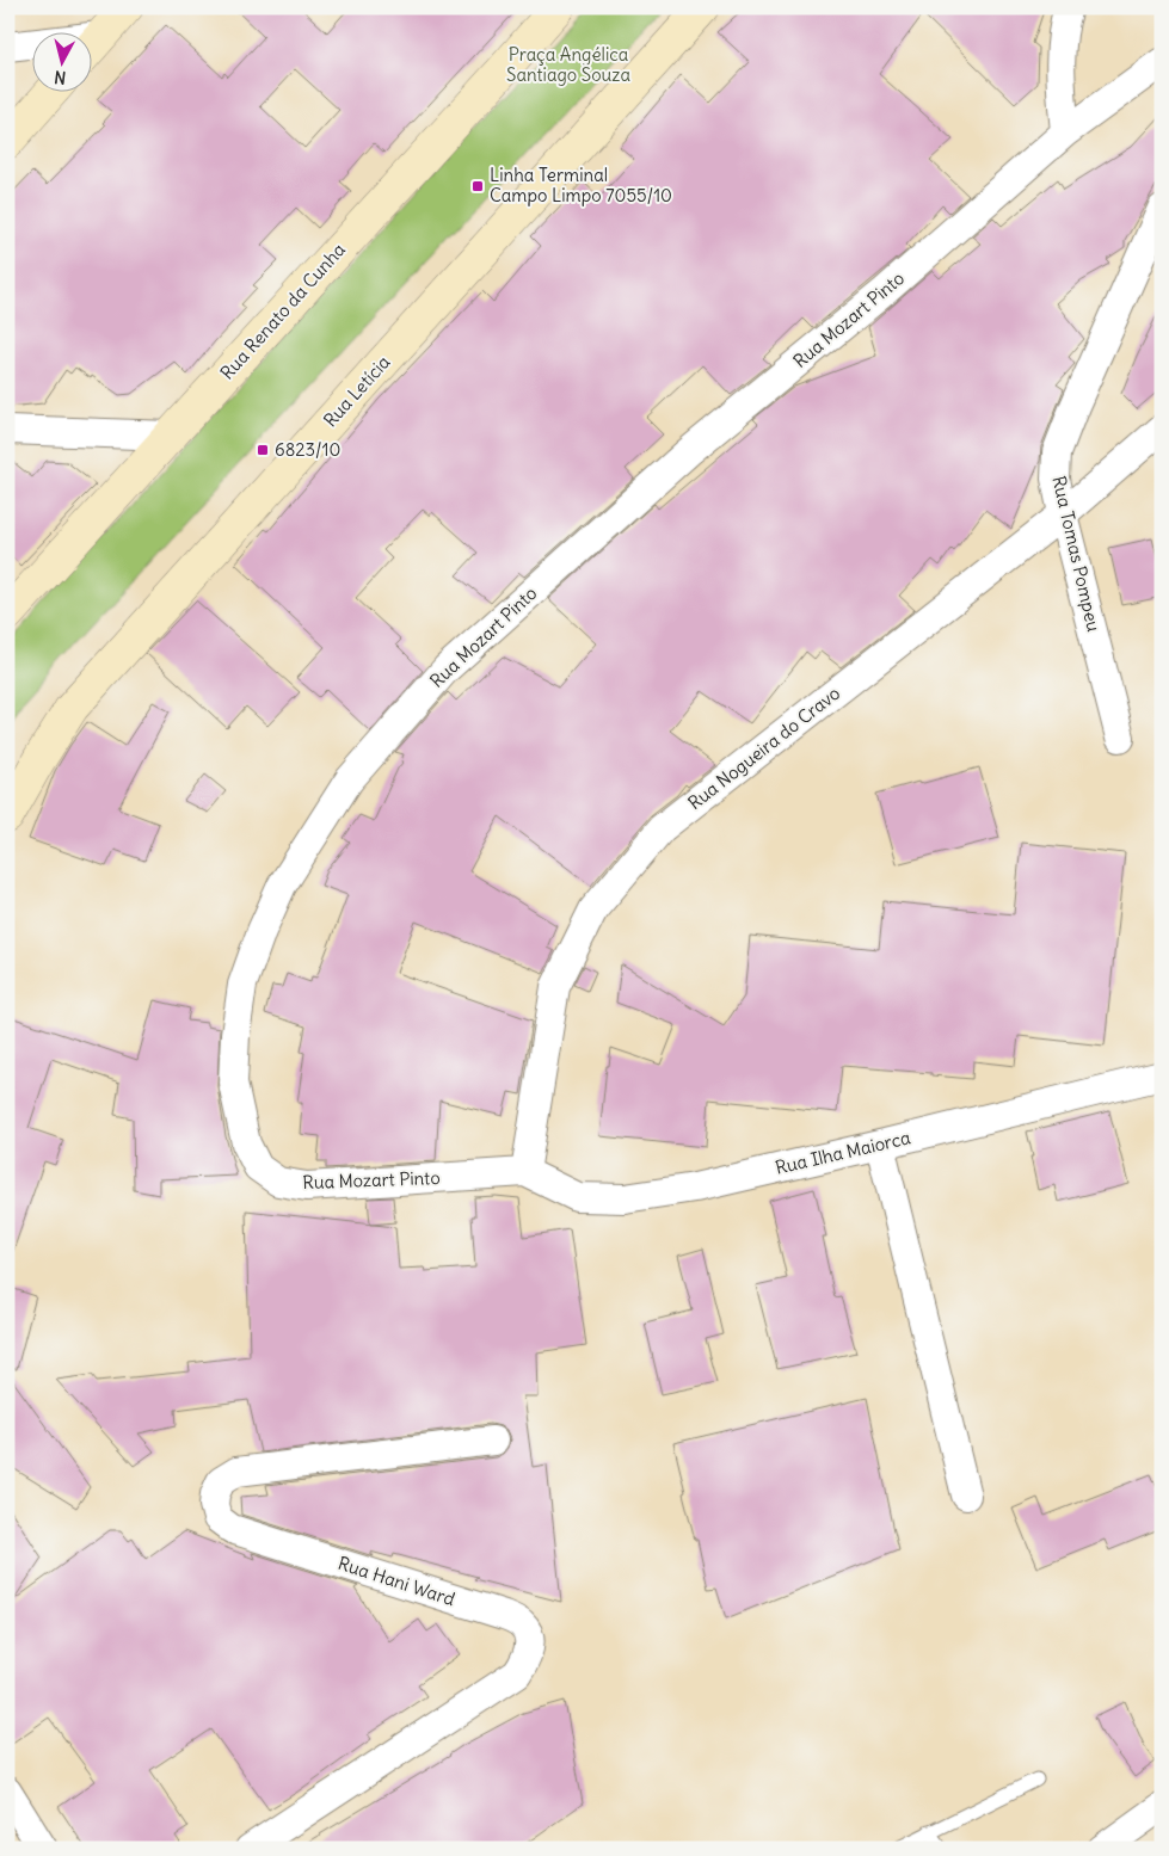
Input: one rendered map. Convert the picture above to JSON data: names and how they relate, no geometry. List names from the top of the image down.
{
  "streets": {
    "street": [
      "Rua Renato da Cunha",
      "Rua Mozart Pinto",
      "Rua Letícia",
      "Rua Tomas Pompeu",
      "Rua Nogueira do Cravo",
      "Rua Ilha Maiorca",
      "Rua Hani Ward"
    ]
  },
  "crossings": [
    ["Rua Mozart Pinto", "Rua Nogueira do Cravo"],
    ["Rua Mozart Pinto", "Rua Ilha Maiorca"],
    ["Rua Tomas Pompeu", "Rua Nogueira do Cravo"],
    ["Rua Nogueira do Cravo", "Rua Ilha Maiorca"]
  ],
  "parks": ["Praça Angélica Santiago Souza"],
  "places": {
    "transit": ["Linha Terminal Campo Limpo 7055/10", "6823/10"]
  },
  "north": "bottom"
}
